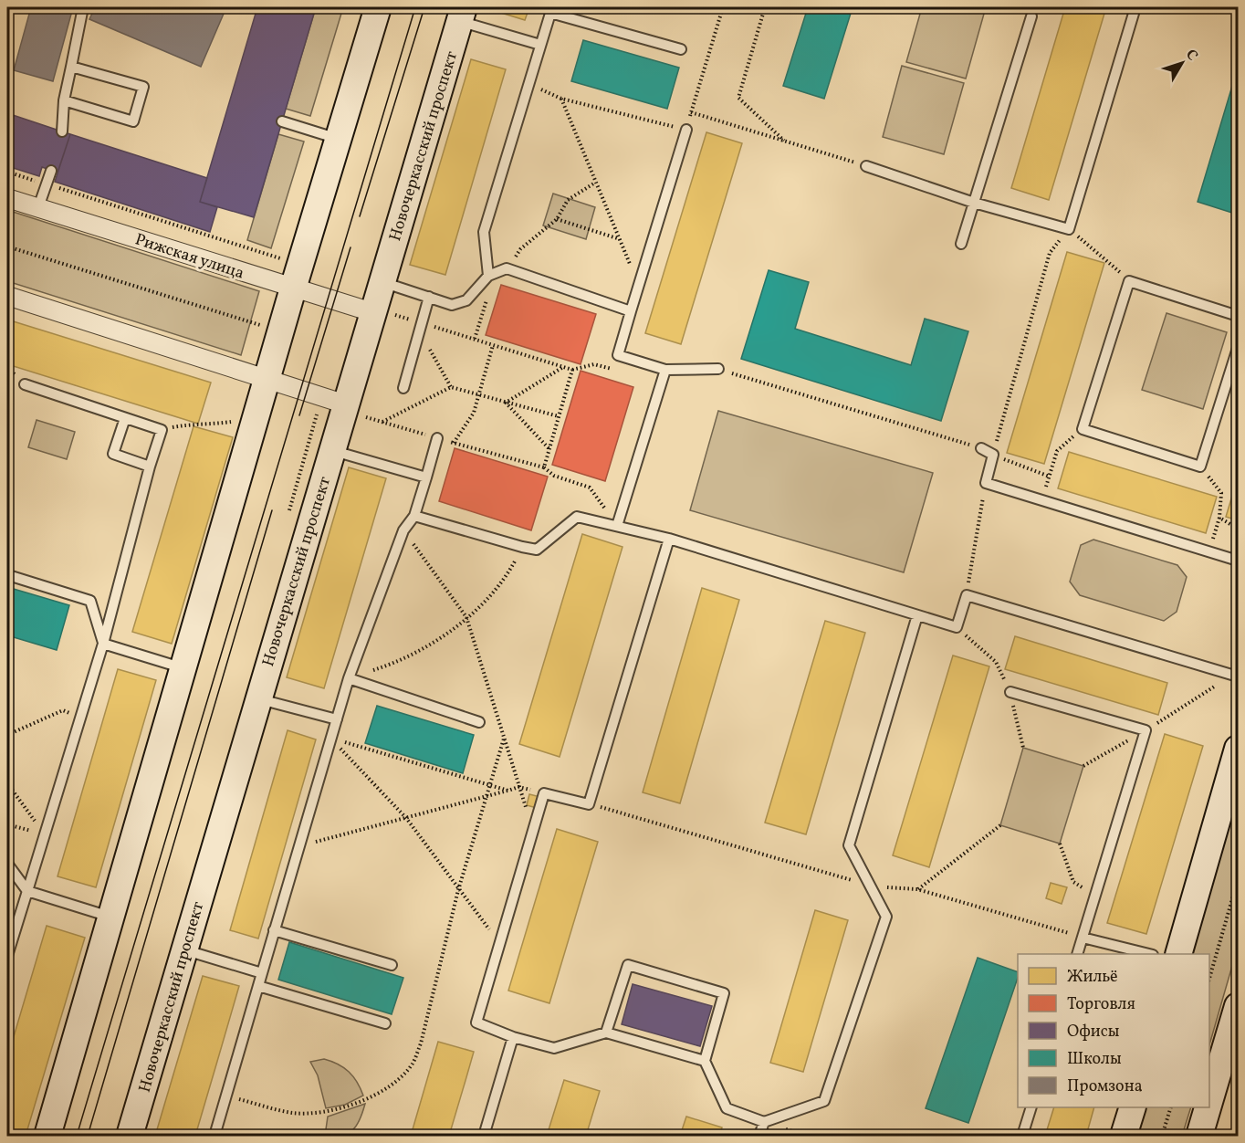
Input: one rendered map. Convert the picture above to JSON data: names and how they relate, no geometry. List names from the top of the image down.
{
  "streets": {
    "main road": ["Новочеркасский проспект"],
    "street": ["Рижская улица"]
  },
  "crossings": [
    ["Новочеркасский проспект", "Рижская улица"]
  ],
  "legend": [
    "Жильё",
    "Торговля",
    "Офисы",
    "Школы",
    "Промзона"
  ],
  "north": "top right"
}
